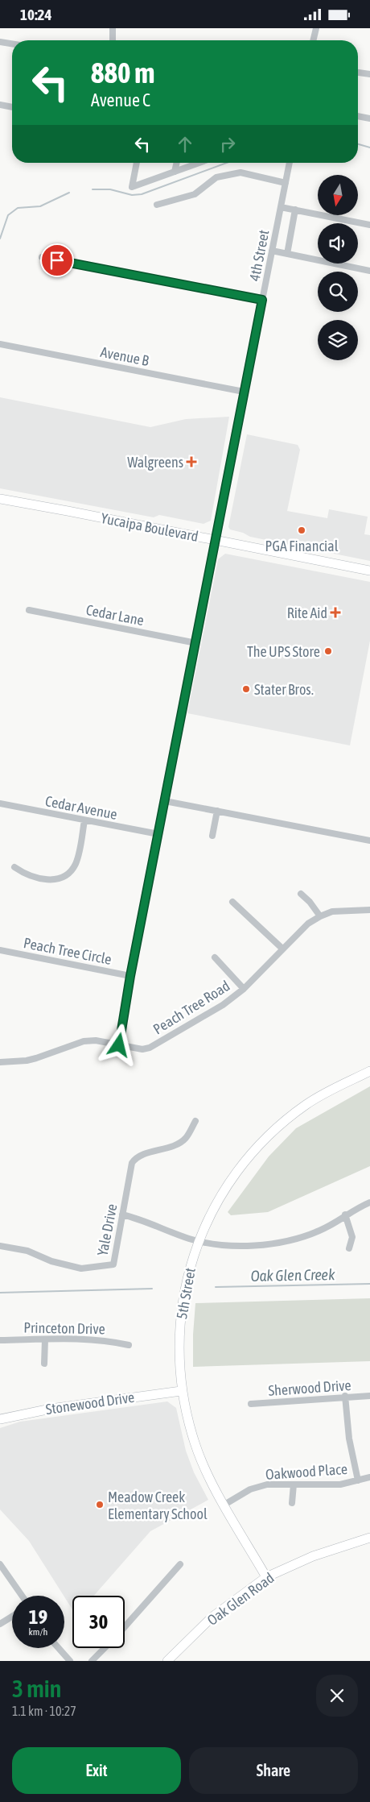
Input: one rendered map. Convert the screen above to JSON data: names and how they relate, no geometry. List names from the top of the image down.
{
  "streets": {
    "main road": [
      "Yucaipa Boulevard",
      "5th Street",
      "Stonewood Drive",
      "Oak Glen Road"
    ],
    "street": [
      "4th Street",
      "Avenue B",
      "Cedar Lane",
      "Cedar Avenue",
      "Peach Tree Circle",
      "Peach Tree Road",
      "Yale Drive",
      "Princeton Drive",
      "Sherwood Drive",
      "Oakwood Place"
    ]
  },
  "crossings": [
    ["4th Street", "Avenue B"],
    ["4th Street", "Yucaipa Boulevard"],
    ["4th Street", "Cedar Lane"],
    ["4th Street", "Cedar Avenue"],
    ["4th Street", "Peach Tree Circle"],
    ["4th Street", "Peach Tree Road"],
    ["5th Street", "Stonewood Drive"],
    ["5th Street", "Oakwood Place"],
    ["5th Street", "Oak Glen Road"]
  ],
  "water": ["Oak Glen Creek"],
  "places": {
    "health": ["Walgreens", "Rite Aid"],
    "other": [
      "PGA Financial",
      "The UPS Store",
      "Stater Bros.",
      "Meadow Creek Elementary School"
    ]
  },
  "north": "bottom",
  "page": {
    "status": "10:24",
    "turn": ["880 m", "Avenue C"],
    "speed": "19 km/h",
    "limit": "30",
    "heading": ["3 min", "1.1 km · 10:27"],
    "buttons": ["Exit", "Share"]
  }
}
